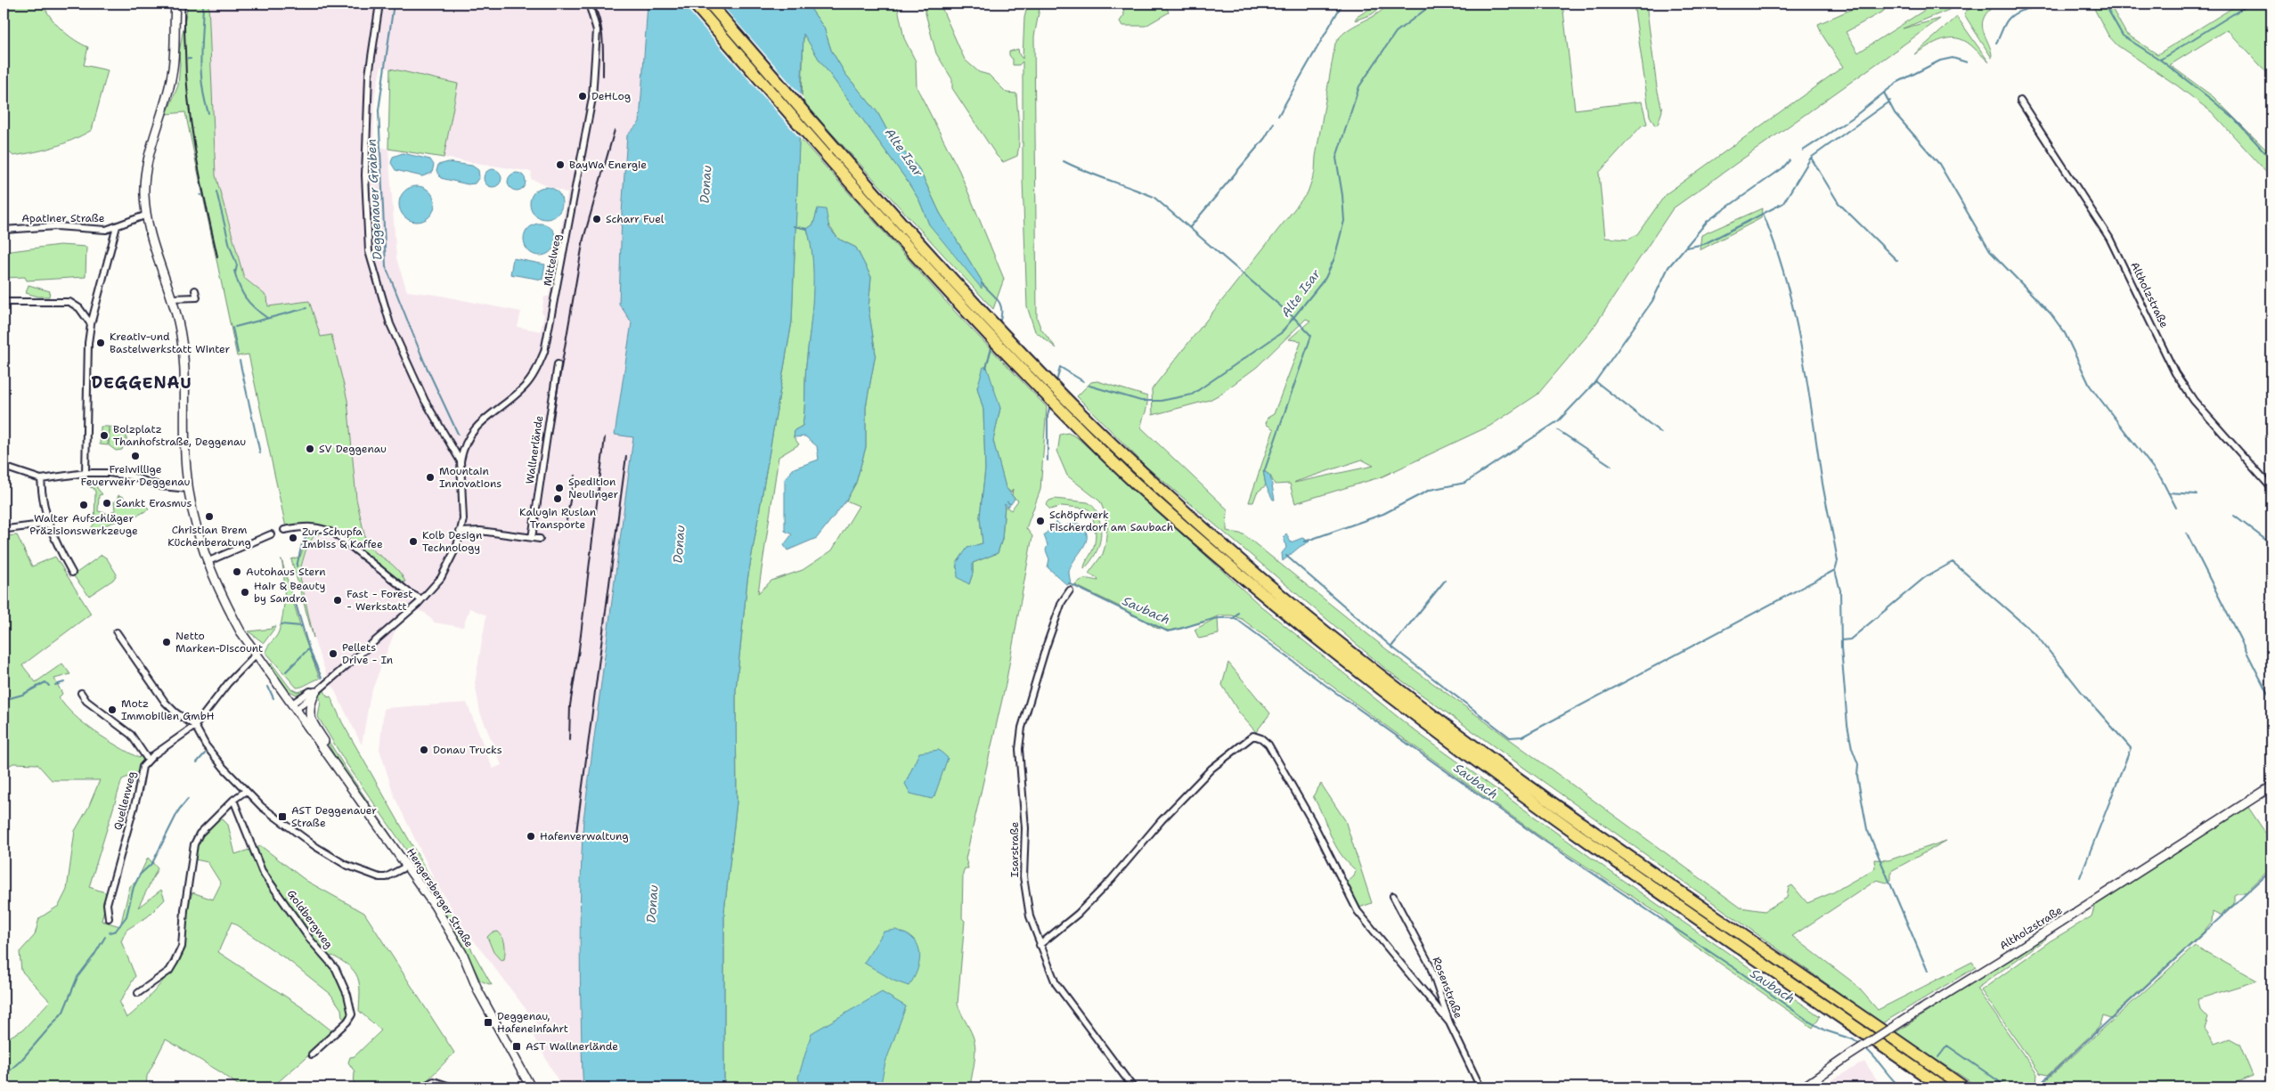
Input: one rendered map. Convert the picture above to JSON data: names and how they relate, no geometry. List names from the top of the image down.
{
  "streets": {
    "main road": ["Altholzstraße", "Hengersberger Straße"],
    "street": [
      "Apatiner Straße",
      "Mittelweg",
      "Wallnerlände",
      "Quellenweg",
      "Isarstraße",
      "Goldbergweg",
      "Rosenstraße"
    ]
  },
  "crossings": [
    ["Apatiner Straße", "Hengersberger Straße"],
    ["Quellenweg", "Hengersberger Straße"]
  ],
  "districts": ["DEGGENAU"],
  "water": [
    "Alte Isar",
    "Donau",
    "Deggenauer Graben",
    "Saubach"
  ],
  "places": {
    "other": [
      "DeHLog",
      "BayWa Energie",
      "Scharr Fuel",
      "Kreativ-und Bastelwerkstatt Winter",
      "Bolzplatz Thanhofstraße, Deggenau",
      "SV Deggenau",
      "Freiwillige Feuerwehr Deggenau",
      "Mountain Innovations",
      "Spedition Neulinger",
      "Kalugin Ruslan Transporte",
      "Sankt Erasmus",
      "Walter Aufschläger Präzisionswerkzeuge",
      "Christian Brem Küchenberatung",
      "Schöpfwerk Fischerdorf am Saubach",
      "Zur Schupfa Imbiss & Kaffee",
      "Kolb Design Technology",
      "Autohaus Stern",
      "Hair & Beauty by Sandra",
      "Fast - Forest - Werkstatt",
      "Netto Marken-Discount",
      "Pellets Drive - In",
      "Motz Immobilien GmbH",
      "Donau Trucks",
      "Hafenverwaltung"
    ],
    "transit": ["AST Deggenauer Straße", "Deggenau, Hafeneinfahrt", "AST Wallnerlände"]
  }
}
